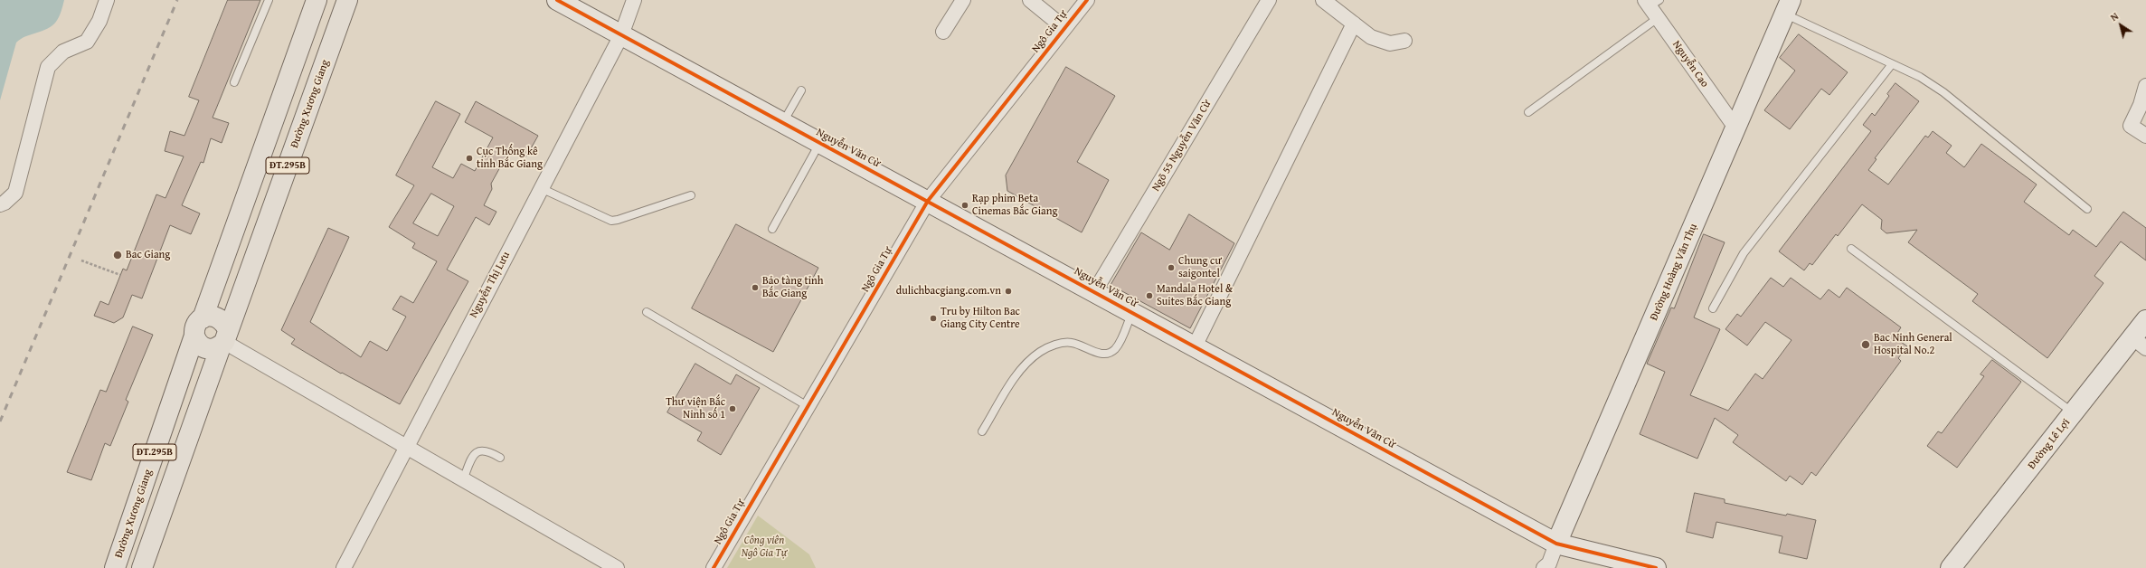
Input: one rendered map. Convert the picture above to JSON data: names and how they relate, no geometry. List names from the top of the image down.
{
  "streets": {
    "main road": ["Đường Xương Giang", "ĐT.295B"],
    "street": [
      "Ngô Gia Tự",
      "Nguyễn Cao",
      "Ngõ 55 Nguyễn Văn Cừ",
      "Nguyễn Văn Cừ",
      "Đường Hoàng Văn Thụ",
      "Nguyễn Thị Lưu",
      "Đường Lê Lợi"
    ]
  },
  "crossings": [
    ["Ngô Gia Tự", "Nguyễn Văn Cừ"],
    ["Nguyễn Cao", "Đường Hoàng Văn Thụ"],
    ["Đường Xương Giang", "ĐT.295B"],
    ["Ngõ 55 Nguyễn Văn Cừ", "Nguyễn Văn Cừ"],
    ["Nguyễn Văn Cừ", "Đường Hoàng Văn Thụ"],
    ["Nguyễn Văn Cừ", "Nguyễn Thị Lưu"]
  ],
  "parks": ["Công viên Ngô Gia Tự"],
  "places": [
    "Cục Thống kê tỉnh Bắc Giang",
    "Rạp phim Beta Cinemas Bắc Giang",
    "Bac Giang",
    "Chung cư saigontel",
    "Bảo tàng tỉnh Bắc Giang",
    "dulichbacgiang.com.vn",
    "Mandala Hotel & Suites Bắc Giang",
    "Tru by Hilton Bac Giang City Centre",
    "Bac Ninh General Hospital No.2",
    "Thư viện Bắc Ninh số 1"
  ],
  "north": "top left"
}
